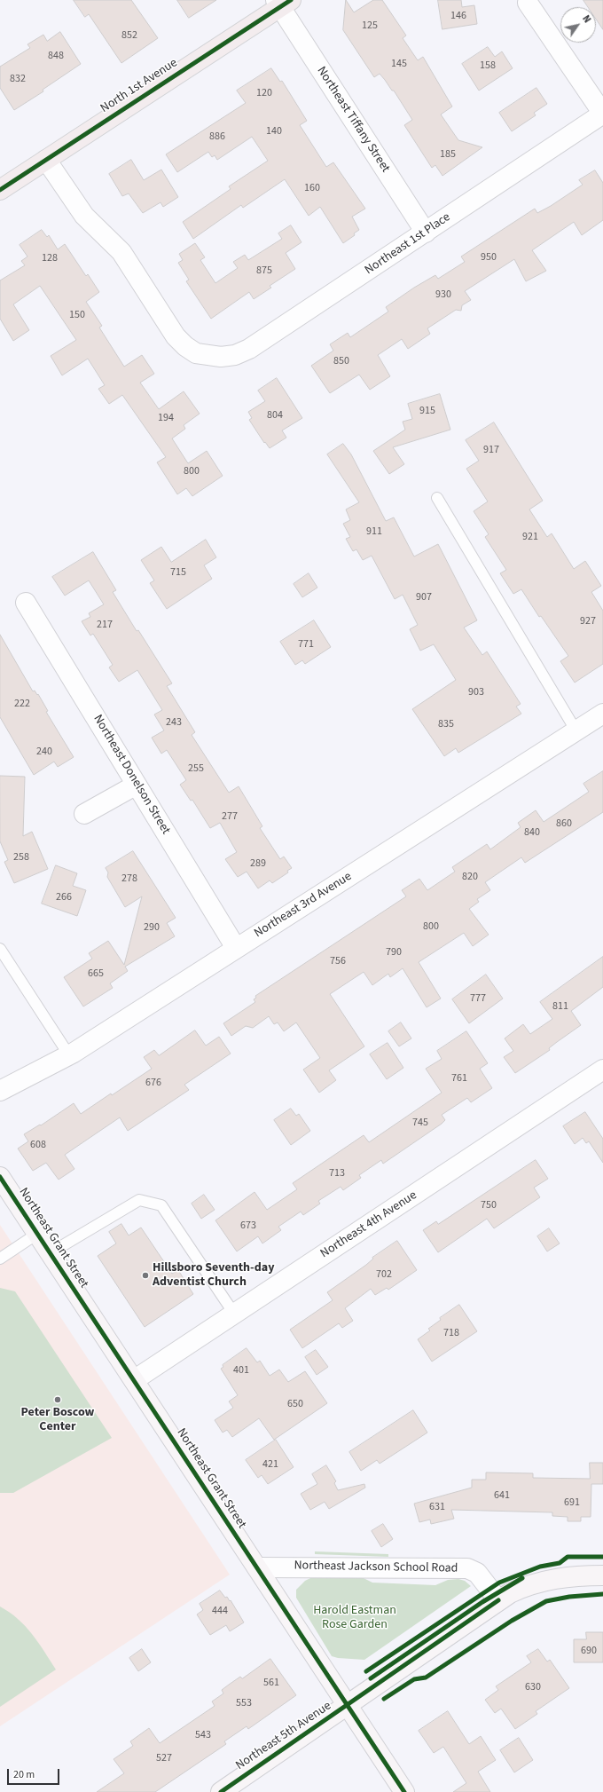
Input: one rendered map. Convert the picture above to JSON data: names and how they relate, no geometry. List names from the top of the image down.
{
  "streets": {
    "main road": ["North 1st Avenue"],
    "street": [
      "Northeast Tiffany Street",
      "Northeast 1st Place",
      "Northeast Donelson Street",
      "Northeast 3rd Avenue",
      "Northeast 4th Avenue",
      "Northeast Grant Street",
      "Northeast Jackson School Road",
      "Northeast 5th Avenue"
    ]
  },
  "crossings": [
    ["North 1st Avenue", "Northeast Tiffany Street"],
    ["North 1st Avenue", "Northeast 1st Place"],
    ["Northeast Tiffany Street", "Northeast 1st Place"],
    ["Northeast Donelson Street", "Northeast 3rd Avenue"],
    ["Northeast 4th Avenue", "Northeast Grant Street"],
    ["Northeast Grant Street", "Northeast Jackson School Road"],
    ["Northeast Grant Street", "Northeast 5th Avenue"],
    ["Northeast Jackson School Road", "Northeast 5th Avenue"]
  ],
  "parks": ["Harold Eastman Rose Garden"],
  "places": ["Hillsboro Seventh-day Adventist Church", "Peter Boscow Center"],
  "house_numbers": [
    "146",
    "125",
    "852",
    "848",
    "145",
    "158",
    "832",
    "120",
    "140",
    "886",
    "185",
    "160",
    "950",
    "128",
    "875",
    "930",
    "150",
    "850",
    "915",
    "804",
    "194",
    "917",
    "800",
    "911",
    "921",
    "715",
    "907",
    "927",
    "217",
    "771",
    "903",
    "222",
    "243",
    "835",
    "240",
    "255",
    "277",
    "860",
    "840",
    "258",
    "289",
    "820",
    "278",
    "266",
    "800",
    "290",
    "790",
    "756",
    "665",
    "777",
    "811",
    "761",
    "676",
    "745",
    "608",
    "713",
    "750",
    "673",
    "702",
    "718",
    "401",
    "650",
    "421",
    "641",
    "691",
    "631",
    "444",
    "690",
    "561",
    "630",
    "553",
    "543",
    "527"
  ],
  "scale_bar": "20 m",
  "north": "top right"
}
